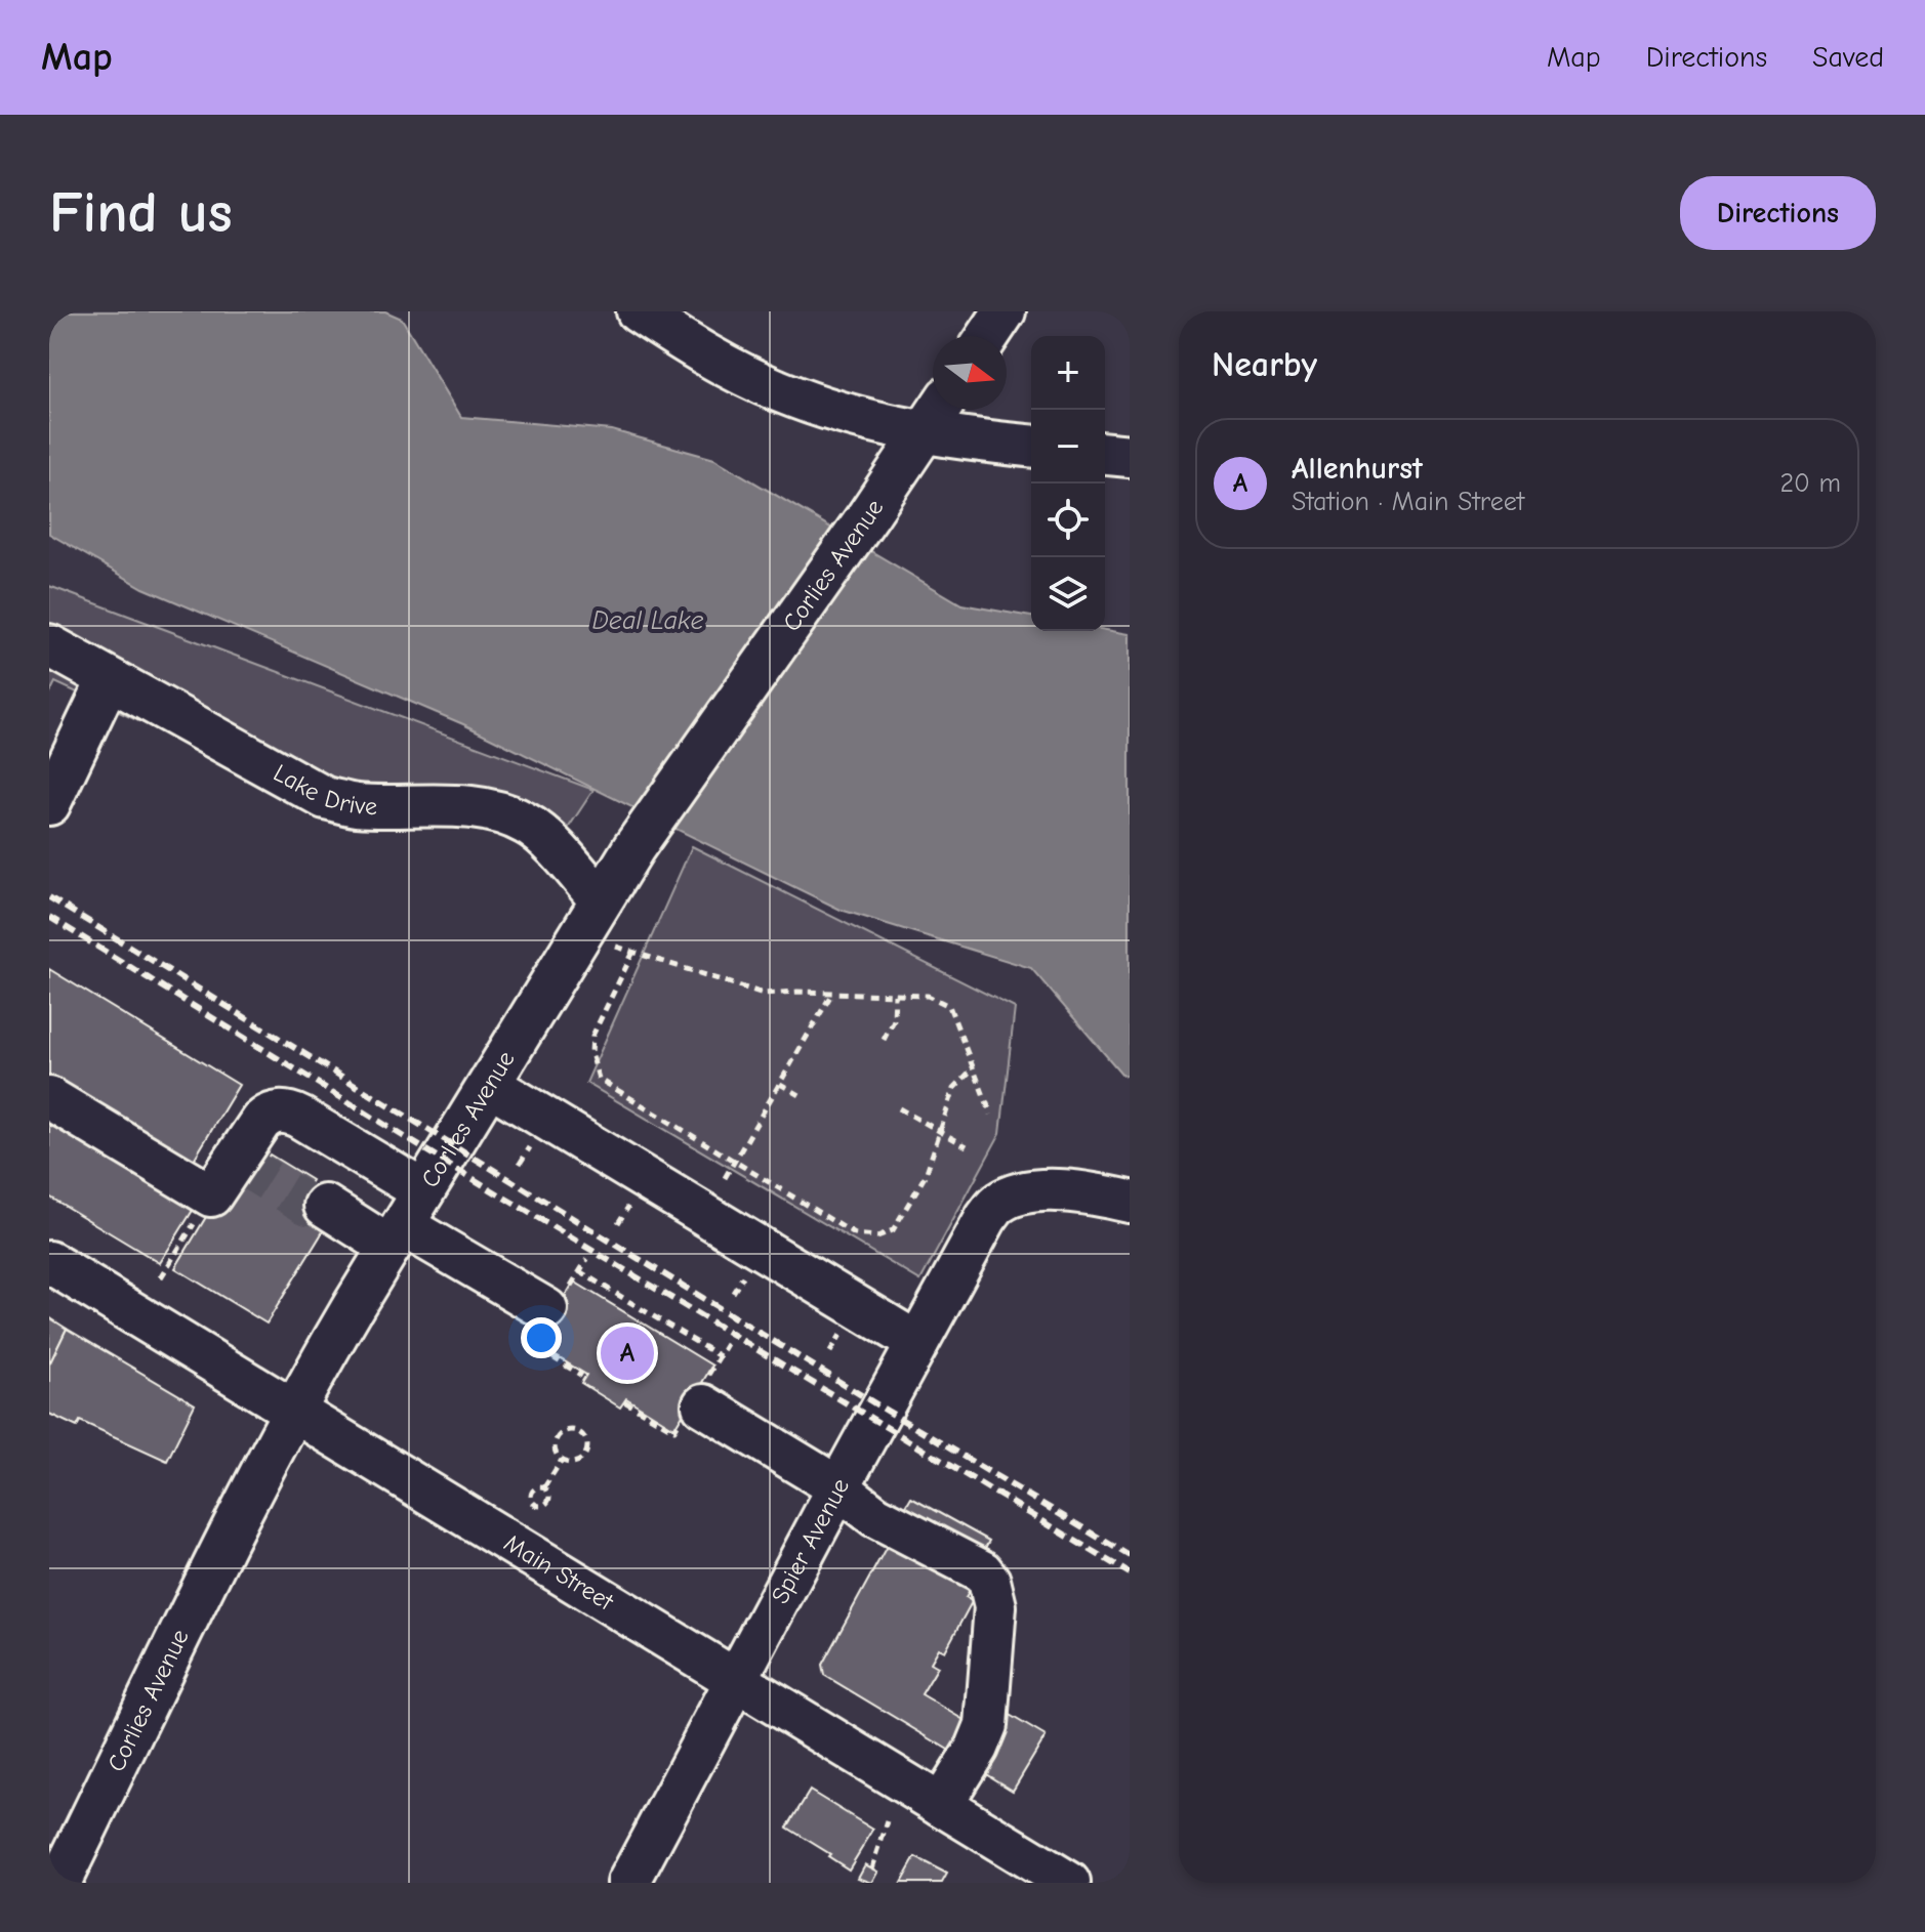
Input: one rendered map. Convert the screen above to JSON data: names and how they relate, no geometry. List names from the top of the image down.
{
  "streets": {
    "street": [
      "Corlies Avenue",
      "Lake Drive",
      "Spier Avenue",
      "Main Street"
    ]
  },
  "crossings": [
    ["Corlies Avenue", "Lake Drive"],
    ["Corlies Avenue", "Main Street"],
    ["Spier Avenue", "Main Street"]
  ],
  "water": ["Deal Lake"],
  "north": "right",
  "page": {
    "header": "Map",
    "nav": ["Map", "Directions", "Saved"],
    "buttons": "Directions",
    "title": "Find us",
    "heading": "Nearby",
    "map_buttons": ["+", "−"],
    "list": [
      {
        "mark": "A",
        "name": "Allenhurst",
        "note": "Station · Main Street",
        "value": "20 m"
      }
    ],
    "pins": "A"
  }
}
